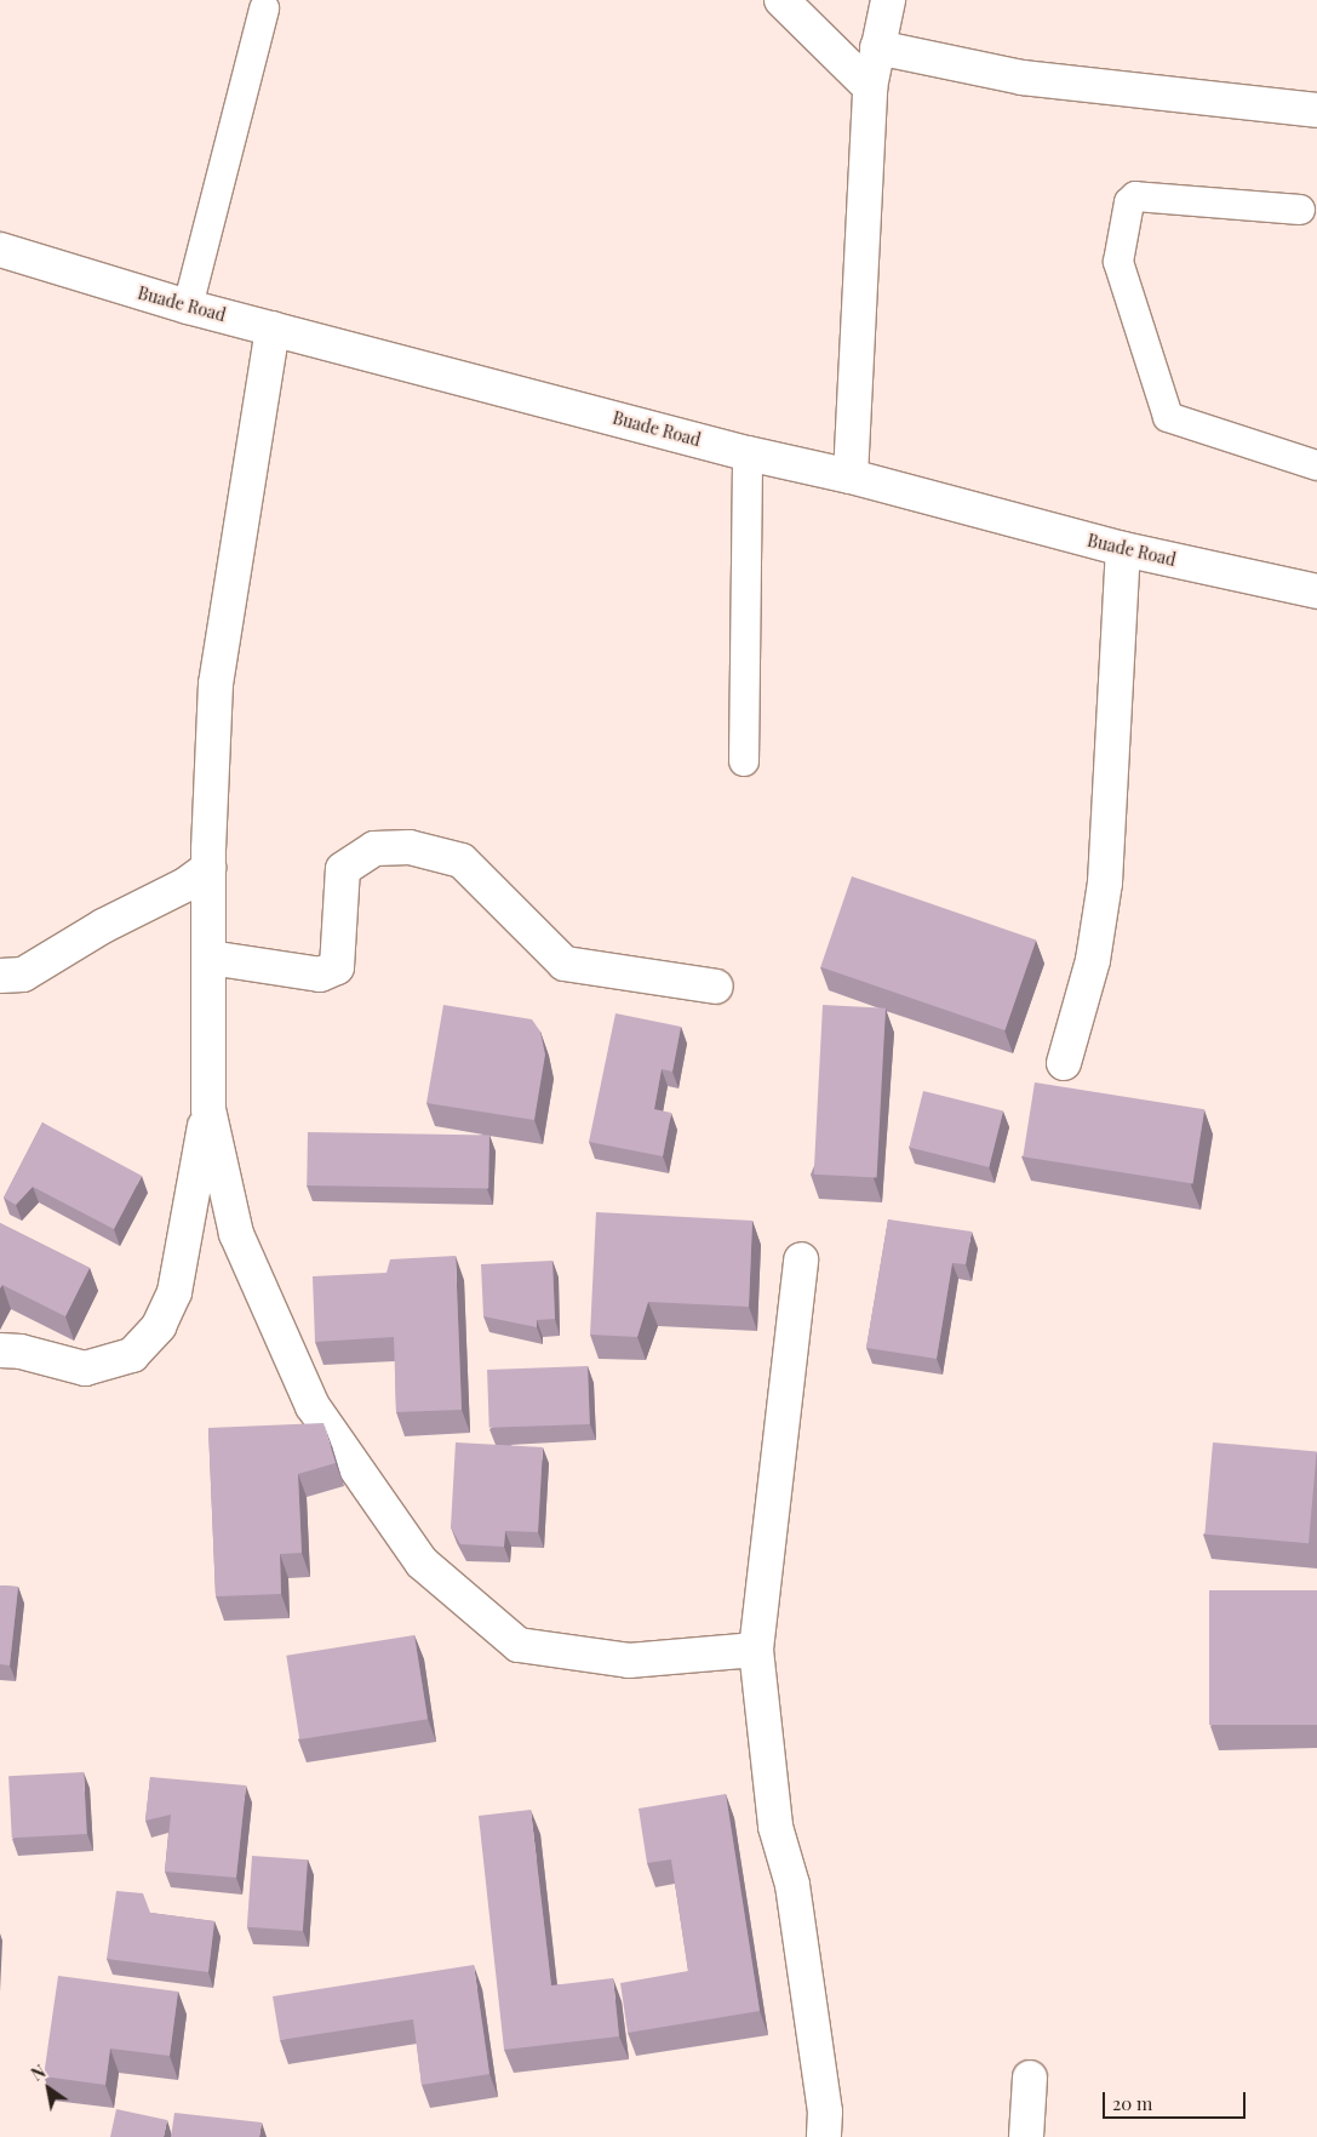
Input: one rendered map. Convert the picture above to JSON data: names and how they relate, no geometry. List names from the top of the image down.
{
  "streets": {
    "street": ["Buade Road"]
  },
  "scale_bar": "20 m",
  "north": "top left"
}
